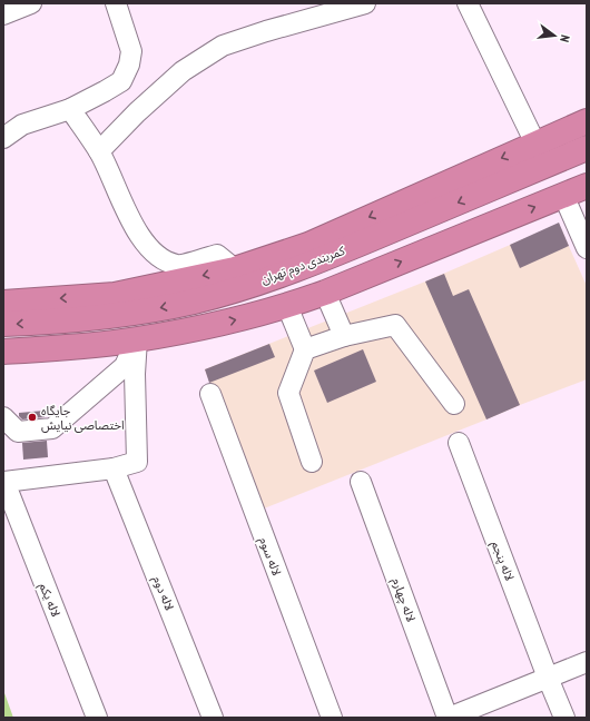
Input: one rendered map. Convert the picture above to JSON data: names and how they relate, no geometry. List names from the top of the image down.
{
  "streets": {
    "highway": ["کمربندی دوم تهران"],
    "street": [
      "لاله سوم",
      "لاله پنجم",
      "لاله دوم",
      "لاله یکم",
      "لاله چهارم"
    ]
  },
  "places": ["جایگاه اختصاصی نیایش"],
  "north": "right"
}
